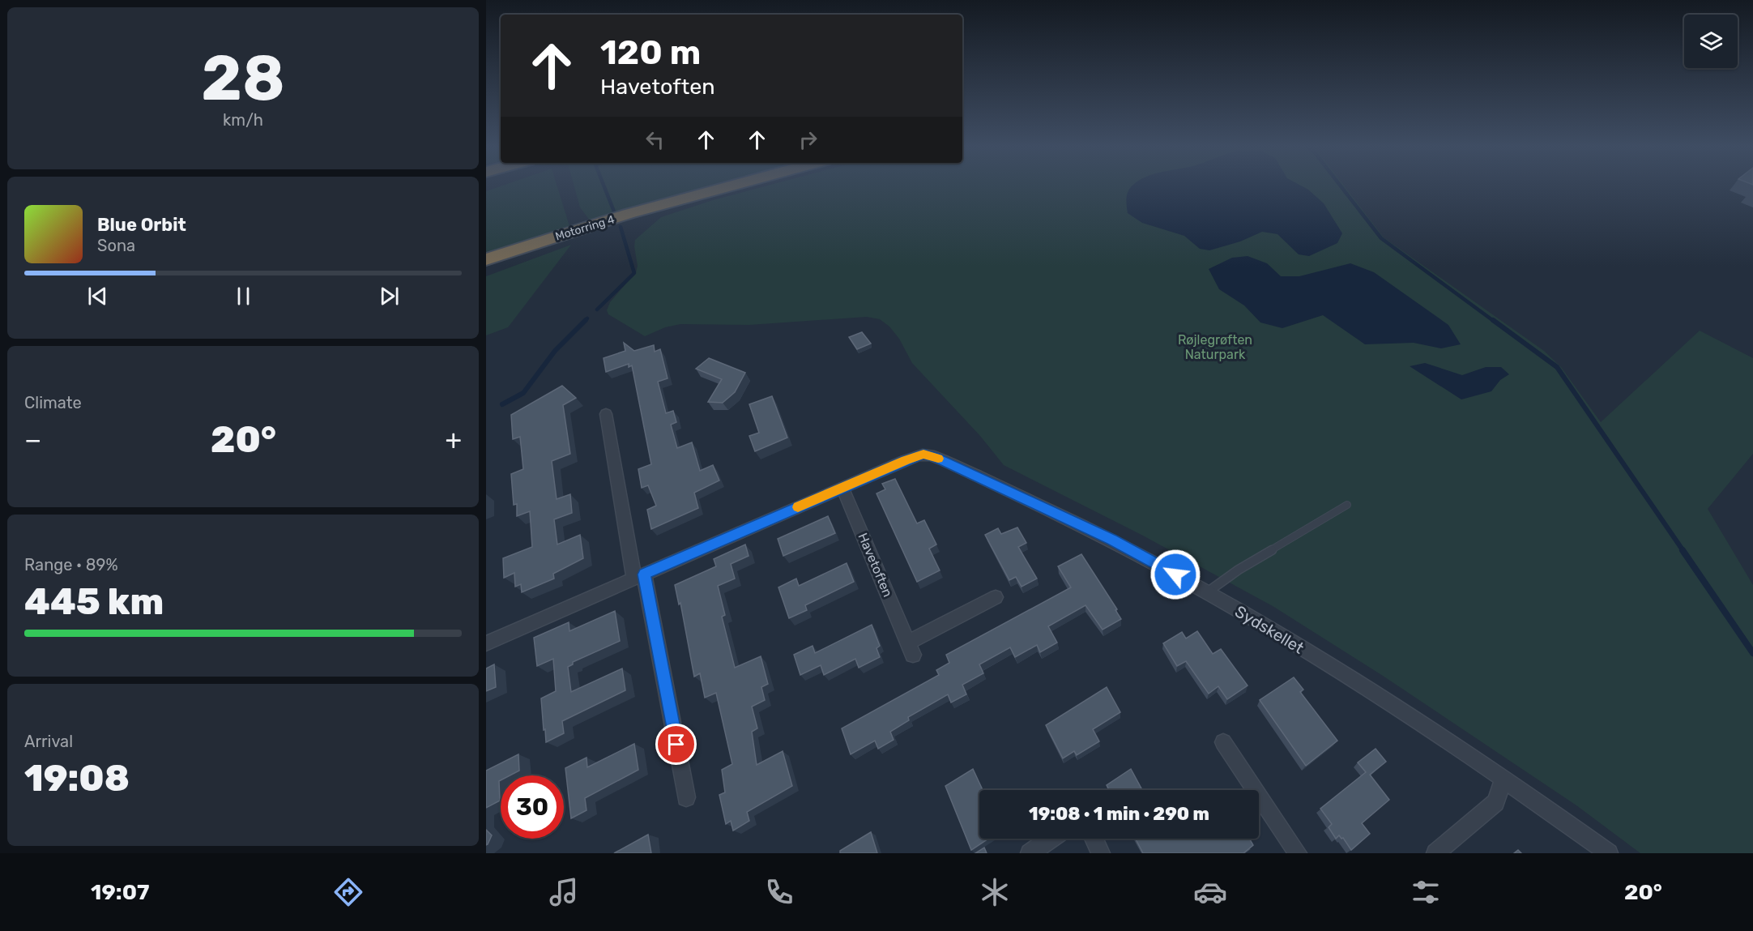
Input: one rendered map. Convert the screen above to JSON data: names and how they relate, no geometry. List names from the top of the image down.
{
  "streets": {
    "highway": ["Motorring 4"],
    "street": ["Havetoften", "Sydskellet"]
  },
  "crossings": [
    ["Havetoften", "Sydskellet"]
  ],
  "parks": ["Røjlegrøften Naturpark"],
  "page": {
    "tile": [
      ["28", "km/h"],
      "Climate",
      ["Range · 89%", "445 km"],
      ["Arrival", "19:08"]
    ],
    "turn": ["120 m", "Havetoften"],
    "song": ["Blue Orbit", "Sona"],
    "heat": ["−", "20°", "+"],
    "limit": "30",
    "trip": "19:08 · 1 min · 290 m",
    "tabs": ["19:07", "20°"]
  }
}
